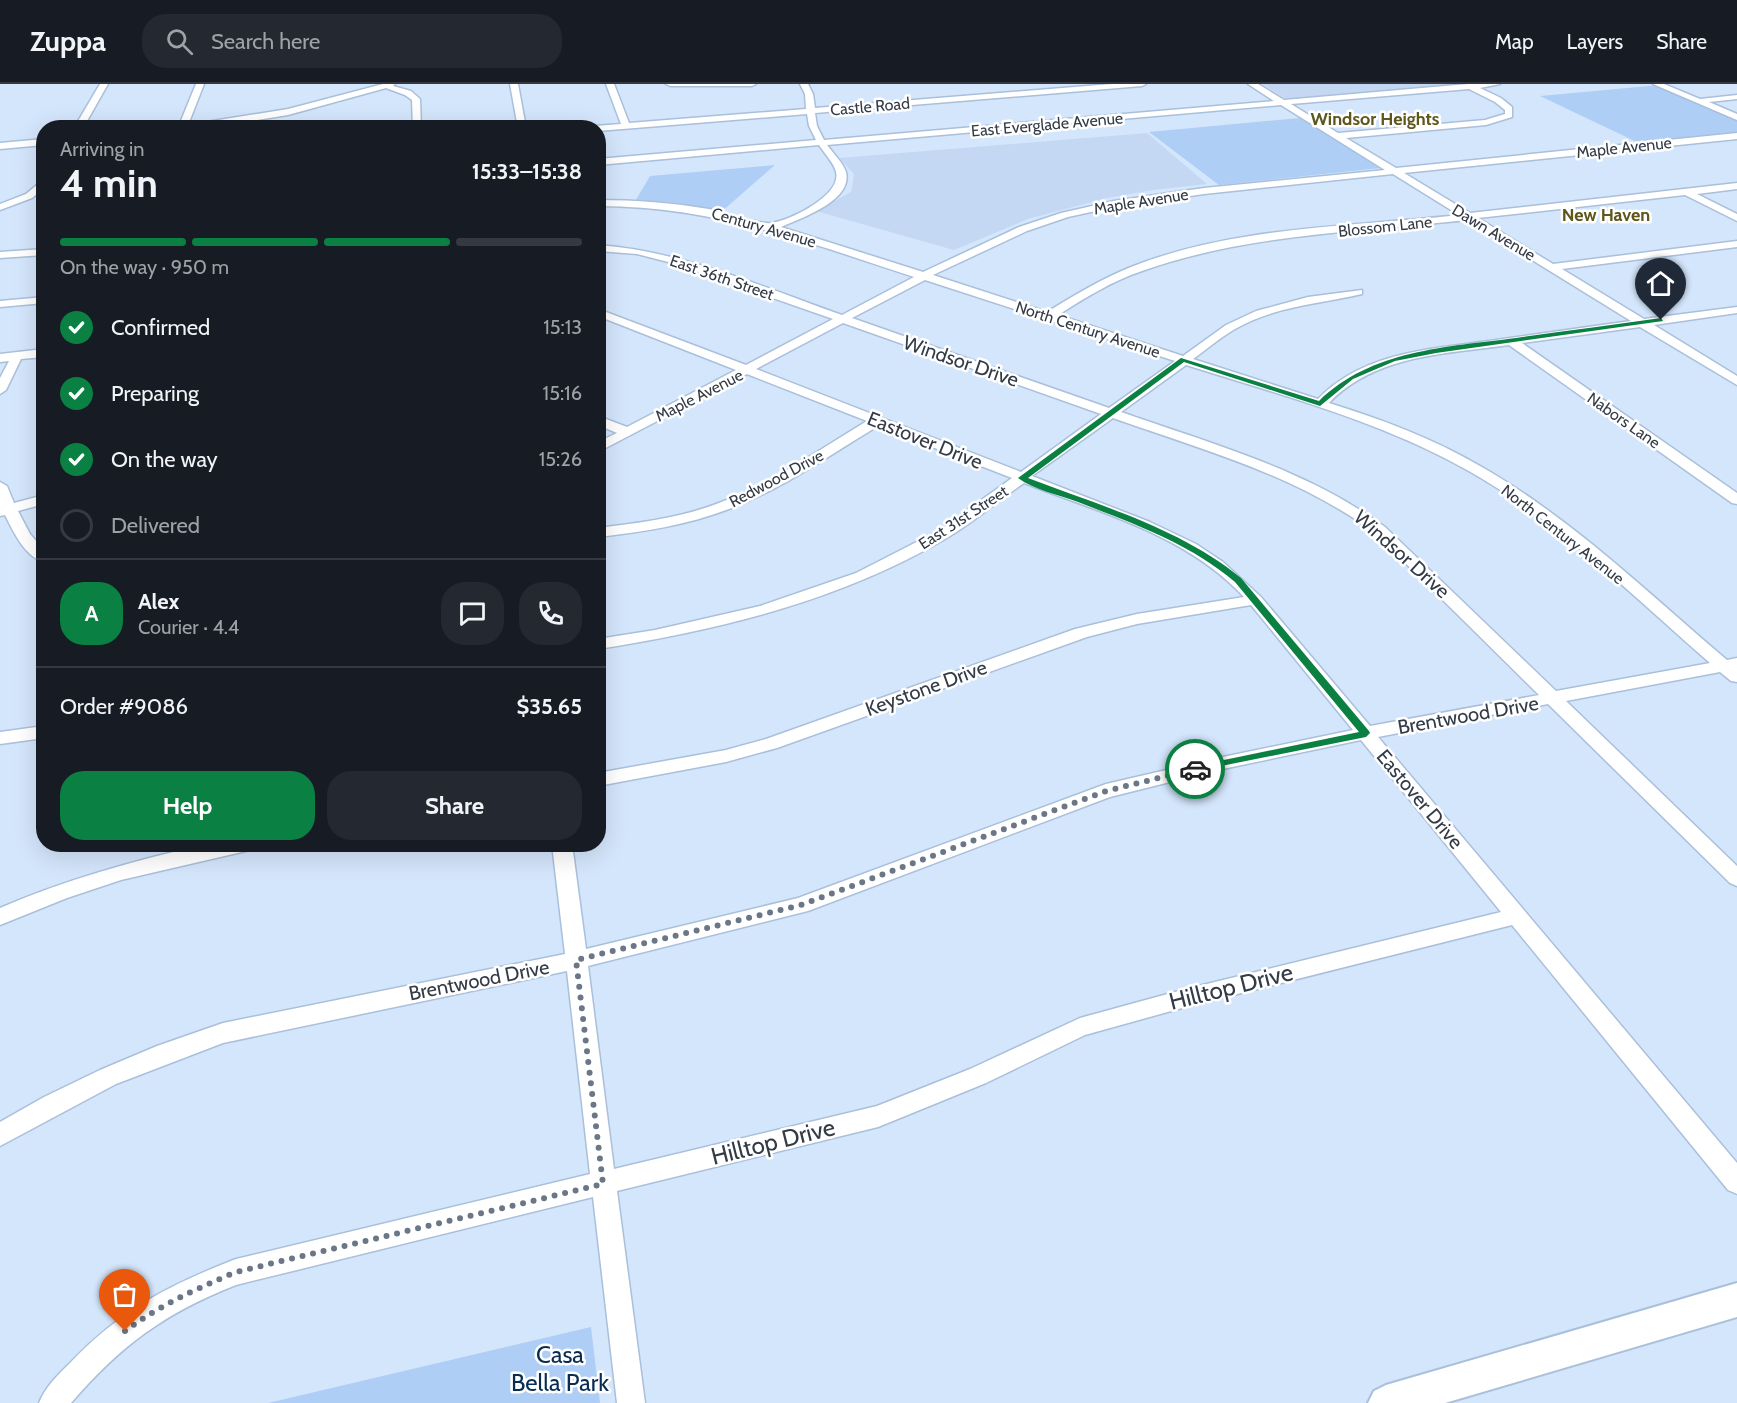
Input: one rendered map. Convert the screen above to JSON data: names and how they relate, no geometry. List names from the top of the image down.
{
  "streets": {
    "street": [
      "Castle Road",
      "East Everglade Avenue",
      "Maple Avenue",
      "Blossom Lane",
      "Century Avenue",
      "Dawn Avenue",
      "East 36th Street",
      "North Century Avenue",
      "Windsor Drive",
      "Nabors Lane",
      "Eastover Drive",
      "Redwood Drive",
      "East 31st Street",
      "Keystone Drive",
      "Brentwood Drive",
      "Hilltop Drive"
    ]
  },
  "crossings": [
    ["East Everglade Avenue", "Dawn Avenue"],
    ["Maple Avenue", "Century Avenue"],
    ["Maple Avenue", "Dawn Avenue"],
    ["Maple Avenue", "East 36th Street"],
    ["Maple Avenue", "North Century Avenue"],
    ["Maple Avenue", "Windsor Drive"],
    ["Maple Avenue", "Eastover Drive"],
    ["Blossom Lane", "Dawn Avenue"],
    ["Blossom Lane", "North Century Avenue"],
    ["Century Avenue", "North Century Avenue"],
    ["East 36th Street", "Windsor Drive"],
    ["North Century Avenue", "East 31st Street"],
    ["North Century Avenue", "Brentwood Drive"],
    ["Windsor Drive", "East 31st Street"],
    ["Windsor Drive", "Brentwood Drive"],
    ["Eastover Drive", "Redwood Drive"],
    ["Eastover Drive", "East 31st Street"],
    ["Eastover Drive", "Keystone Drive"],
    ["Eastover Drive", "Brentwood Drive"],
    ["Eastover Drive", "Hilltop Drive"]
  ],
  "districts": ["Windsor Heights", "New Haven"],
  "parks": ["Casa Bella Park"],
  "page": {
    "header": "Zuppa",
    "search": "Search here",
    "nav": ["Map", "Layers", "Share"],
    "heading": ["4 min", "Arriving in", "15:33–15:38"],
    "panel": [
      "Alex",
      "Courier · 4.4",
      "Order #9086",
      "$35.65"
    ],
    "bar": "On the way · 950 m",
    "list": [
      ["Confirmed", "15:13"],
      ["Preparing", "15:16"],
      ["On the way", "15:26"],
      "Delivered"
    ],
    "round": "A",
    "buttons": ["Help", "Share"]
  }
}
